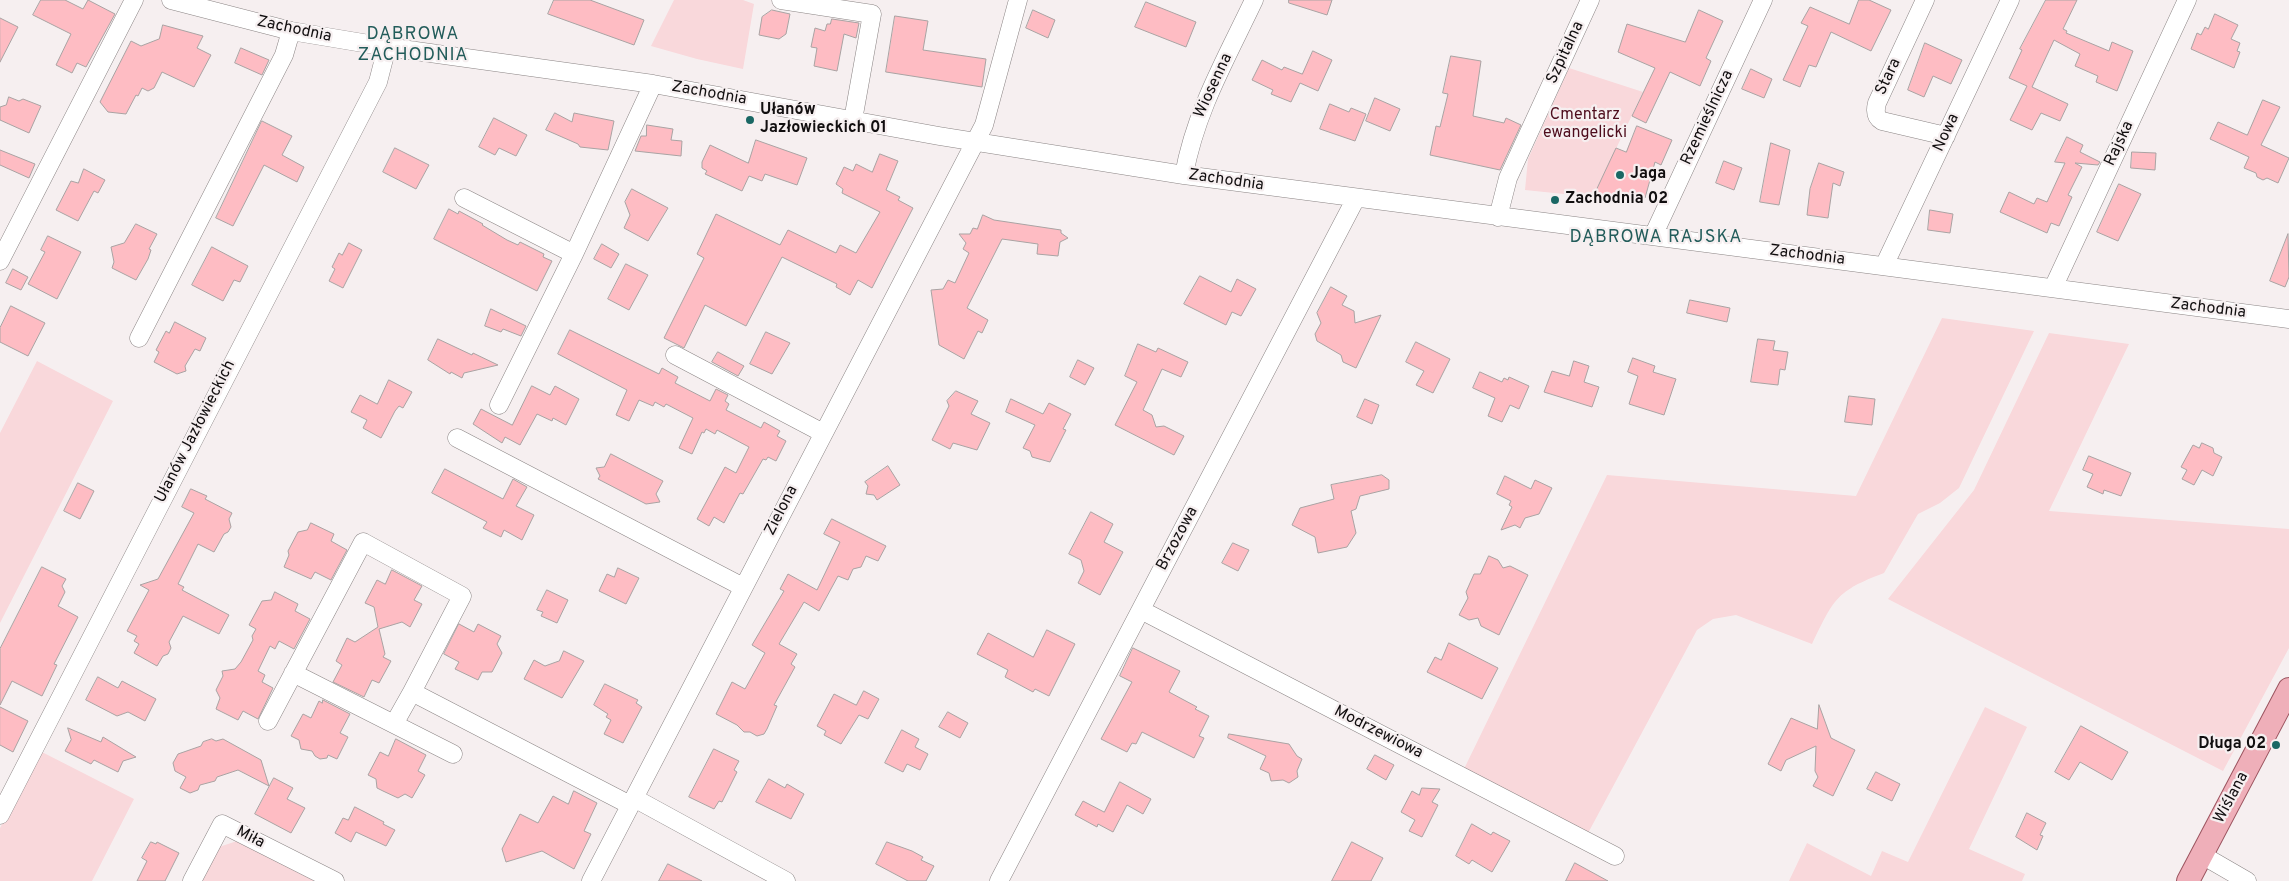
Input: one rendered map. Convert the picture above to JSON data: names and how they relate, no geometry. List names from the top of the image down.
{
  "streets": {
    "main road": ["Wiślana"],
    "street": [
      "Zachodnia",
      "Szpitalna",
      "Stara",
      "Wiosenna",
      "Rzemieślnicza",
      "Nowa",
      "Rajska",
      "Ułanów Jazłowieckich",
      "Zielona",
      "Brzozowa",
      "Modrzewiowa",
      "Miła"
    ]
  },
  "crossings": [
    ["Zachodnia", "Szpitalna"],
    ["Zachodnia", "Wiosenna"],
    ["Zachodnia", "Rzemieślnicza"],
    ["Zachodnia", "Nowa"],
    ["Zachodnia", "Rajska"],
    ["Zachodnia", "Ułanów Jazłowieckich"],
    ["Zachodnia", "Zielona"],
    ["Zachodnia", "Brzozowa"],
    ["Stara", "Nowa"],
    ["Brzozowa", "Modrzewiowa"]
  ],
  "districts": ["DĄBROWA ZACHODNIA", "DĄBROWA RAJSKA"],
  "parks": ["Cmentarz ewangelicki"],
  "places": [
    "Ułanów Jazłowieckich 01",
    "Jaga",
    "Zachodnia 02",
    "Długa 02"
  ]
}
